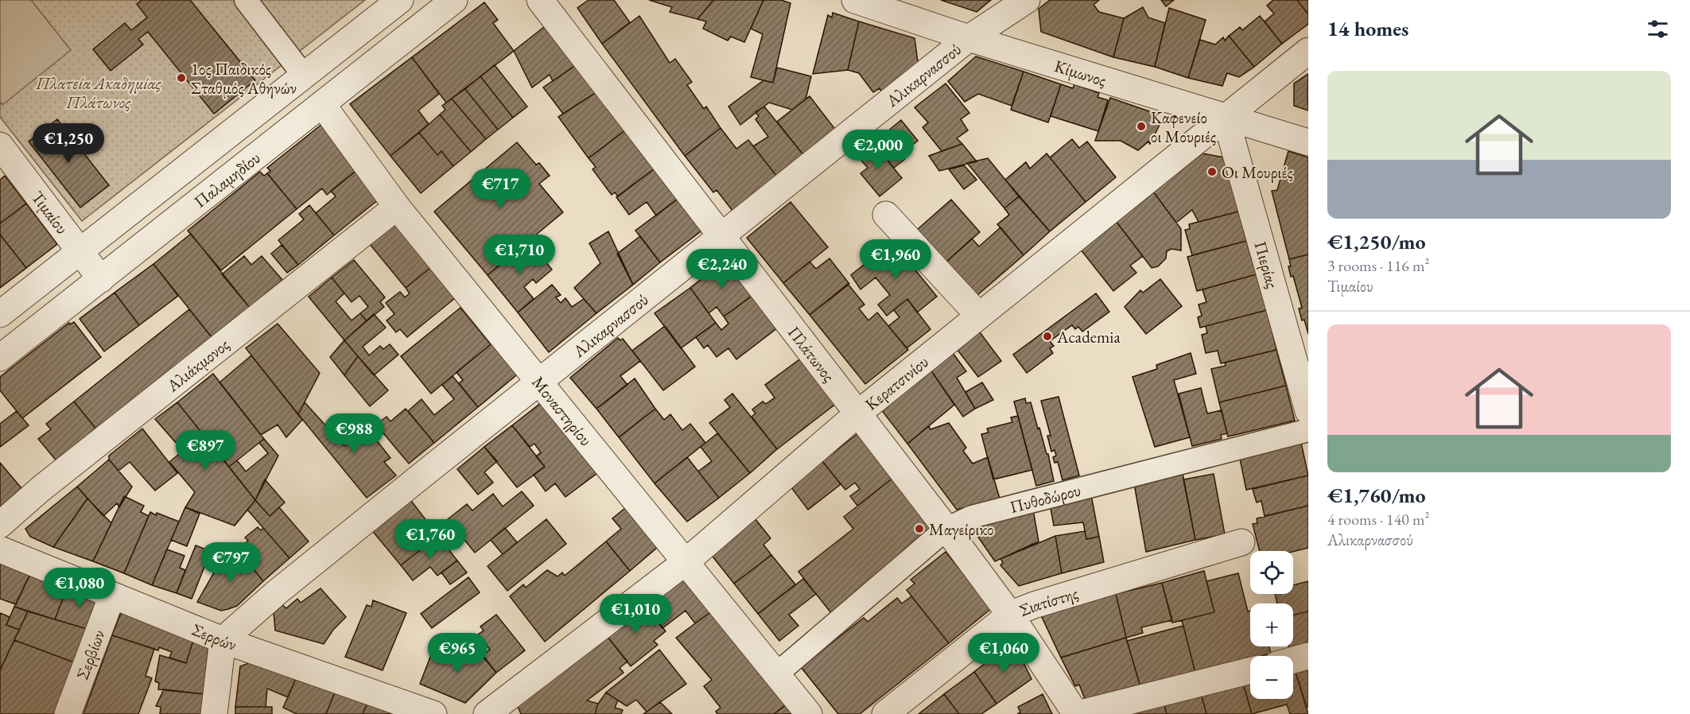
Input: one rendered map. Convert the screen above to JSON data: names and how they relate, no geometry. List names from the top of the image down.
{
  "streets": {
    "street": [
      "Κίμωνος",
      "Αλικαρνασσού",
      "Παλαμηδίου",
      "Τιμαίου",
      "Πιερίας",
      "Πλάτωνος",
      "Αλιάκμονος",
      "Κερατσινίου",
      "Μοναστηρίου",
      "Πυθοδώρου",
      "Σιατίστης",
      "Σερρών",
      "Σερβίων"
    ]
  },
  "crossings": [
    ["Κίμωνος", "Αλικαρνασσού"],
    ["Κίμωνος", "Πιερίας"],
    ["Κίμωνος", "Κερατσινίου"],
    ["Αλικαρνασσού", "Πλάτωνος"],
    ["Αλικαρνασσού", "Μοναστηρίου"],
    ["Αλικαρνασσού", "Σερρών"],
    ["Παλαμηδίου", "Τιμαίου"],
    ["Παλαμηδίου", "Μοναστηρίου"],
    ["Πιερίας", "Κερατσινίου"],
    ["Πλάτωνος", "Κερατσινίου"],
    ["Πλάτωνος", "Πυθοδώρου"],
    ["Πλάτωνος", "Σιατίστης"],
    ["Αλιάκμονος", "Μοναστηρίου"],
    ["Κερατσινίου", "Μοναστηρίου"],
    ["Μοναστηρίου", "Πυθοδώρου"],
    ["Σερρών", "Σερβίων"]
  ],
  "parks": ["Πλατεία Ακαδημίας Πλάτωνος"],
  "places": [
    "1ος Παιδικός Σταθμός Αθηνών",
    "Καφενείο οι Μουριές",
    "Οι Μουριές",
    "Academia",
    "Μαγείρικο"
  ],
  "page": {
    "heading": "14 homes",
    "list": [
      {
        "name": "€1,250/mo",
        "note": "3 rooms · 116 m² · Τιμαίου"
      },
      {
        "name": "€1,760/mo",
        "note": "4 rooms · 140 m² · Αλικαρνασσού"
      }
    ],
    "price": [
      "€1,250",
      "€2,000",
      "€717",
      "€1,710",
      "€1,960",
      "€2,240",
      "€988",
      "€897",
      "€1,760",
      "€797",
      "€1,080",
      "€1,010",
      "€965",
      "€1,060"
    ],
    "map_buttons": ["+", "−"]
  }
}
